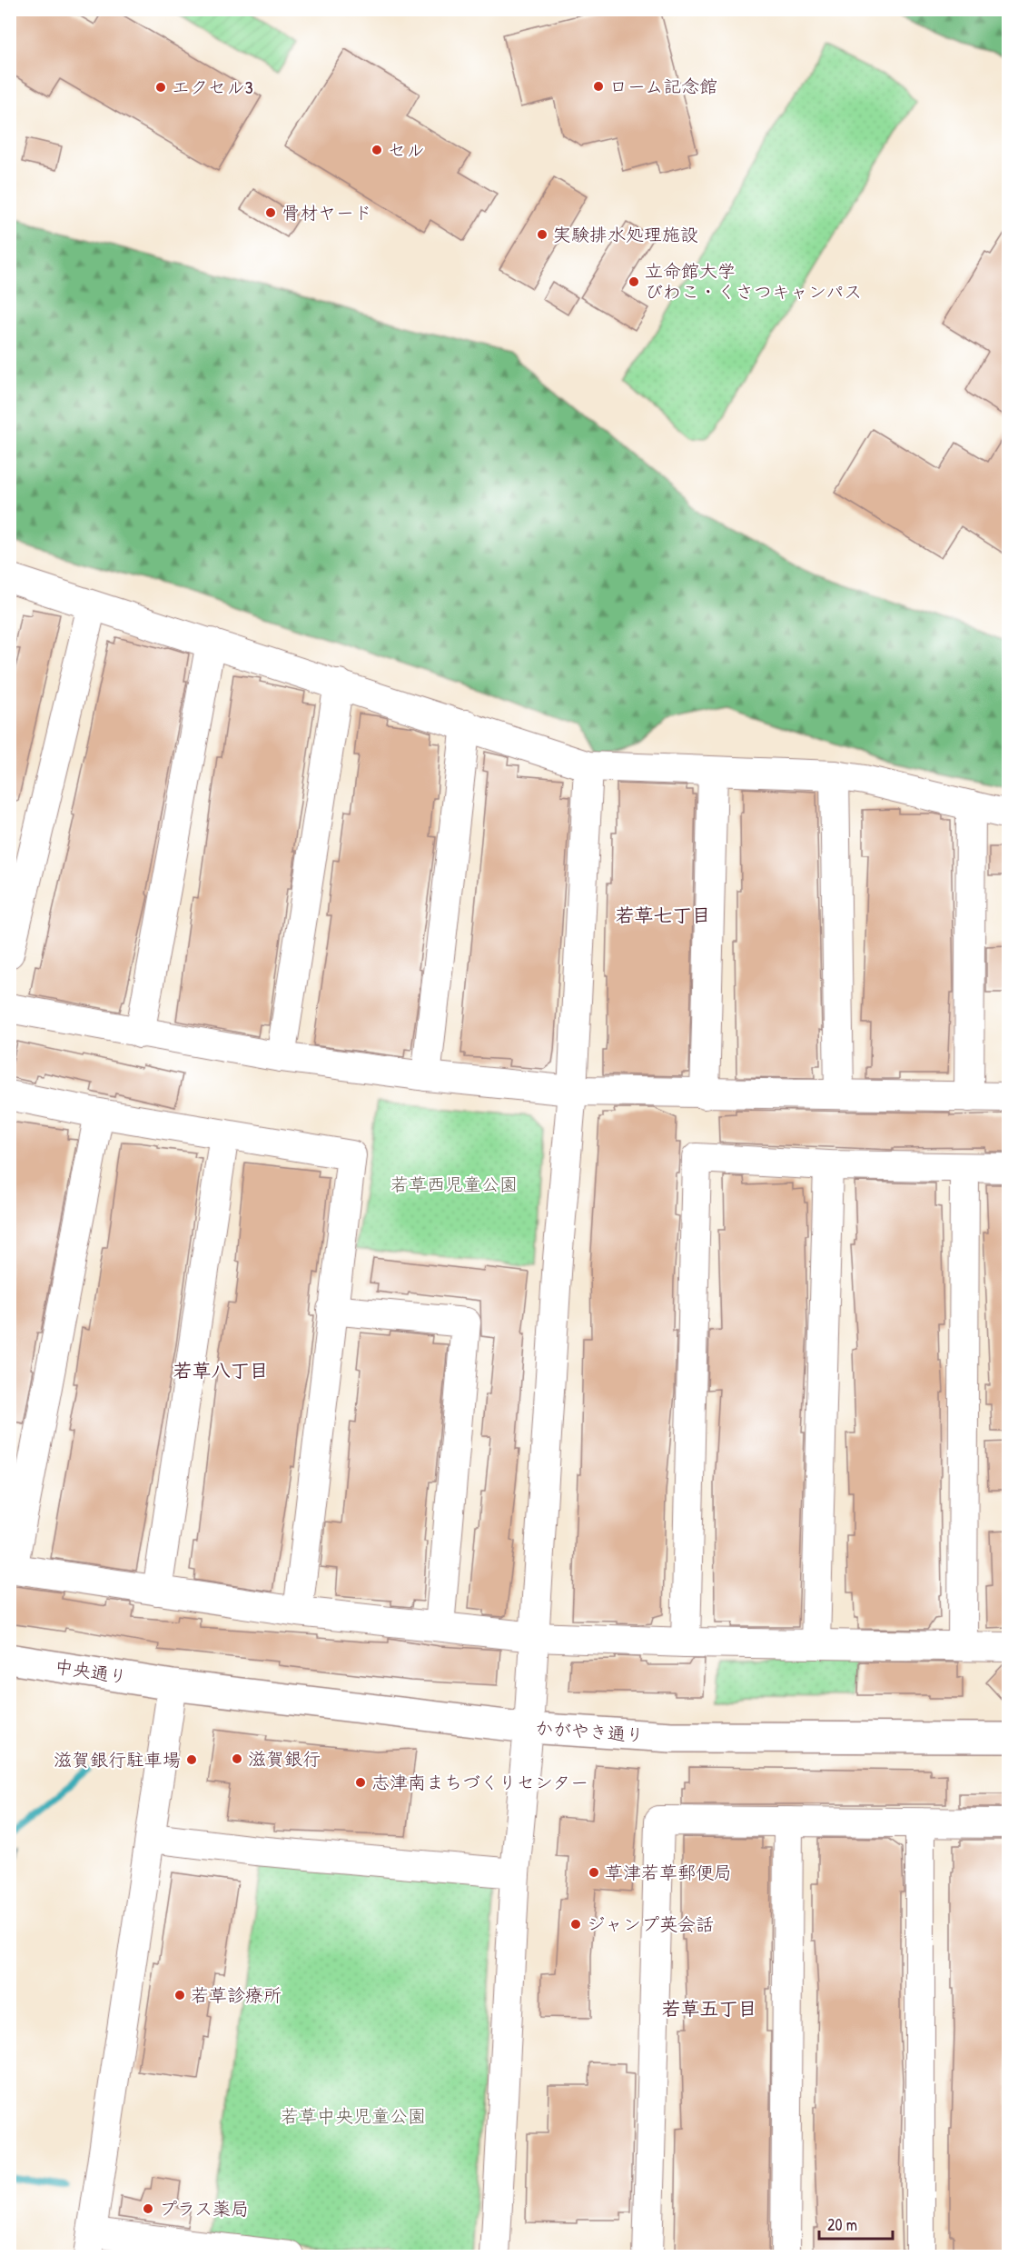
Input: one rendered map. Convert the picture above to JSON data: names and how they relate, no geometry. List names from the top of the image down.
{
  "streets": {
    "street": ["中央通り", "かがやき通り"]
  },
  "crossings": [
    ["中央通り", "かがやき通り"]
  ],
  "districts": ["若草七丁目", "若草八丁目", "若草五丁目"],
  "parks": ["若草西児童公園", "若草中央児童公園"],
  "places": [
    "ローム記念館",
    "エクセル3",
    "セル",
    "骨材ヤード",
    "実験排水処理施設",
    "立命館大学 びわこ・くさつキャンパス",
    "滋賀銀行",
    "滋賀銀行駐車場",
    "志津南まちづくりセンター",
    "草津若草郵便局",
    "ジャンプ英会話",
    "若草診療所",
    "プラス薬局"
  ],
  "scale_bar": "20 m"
}
